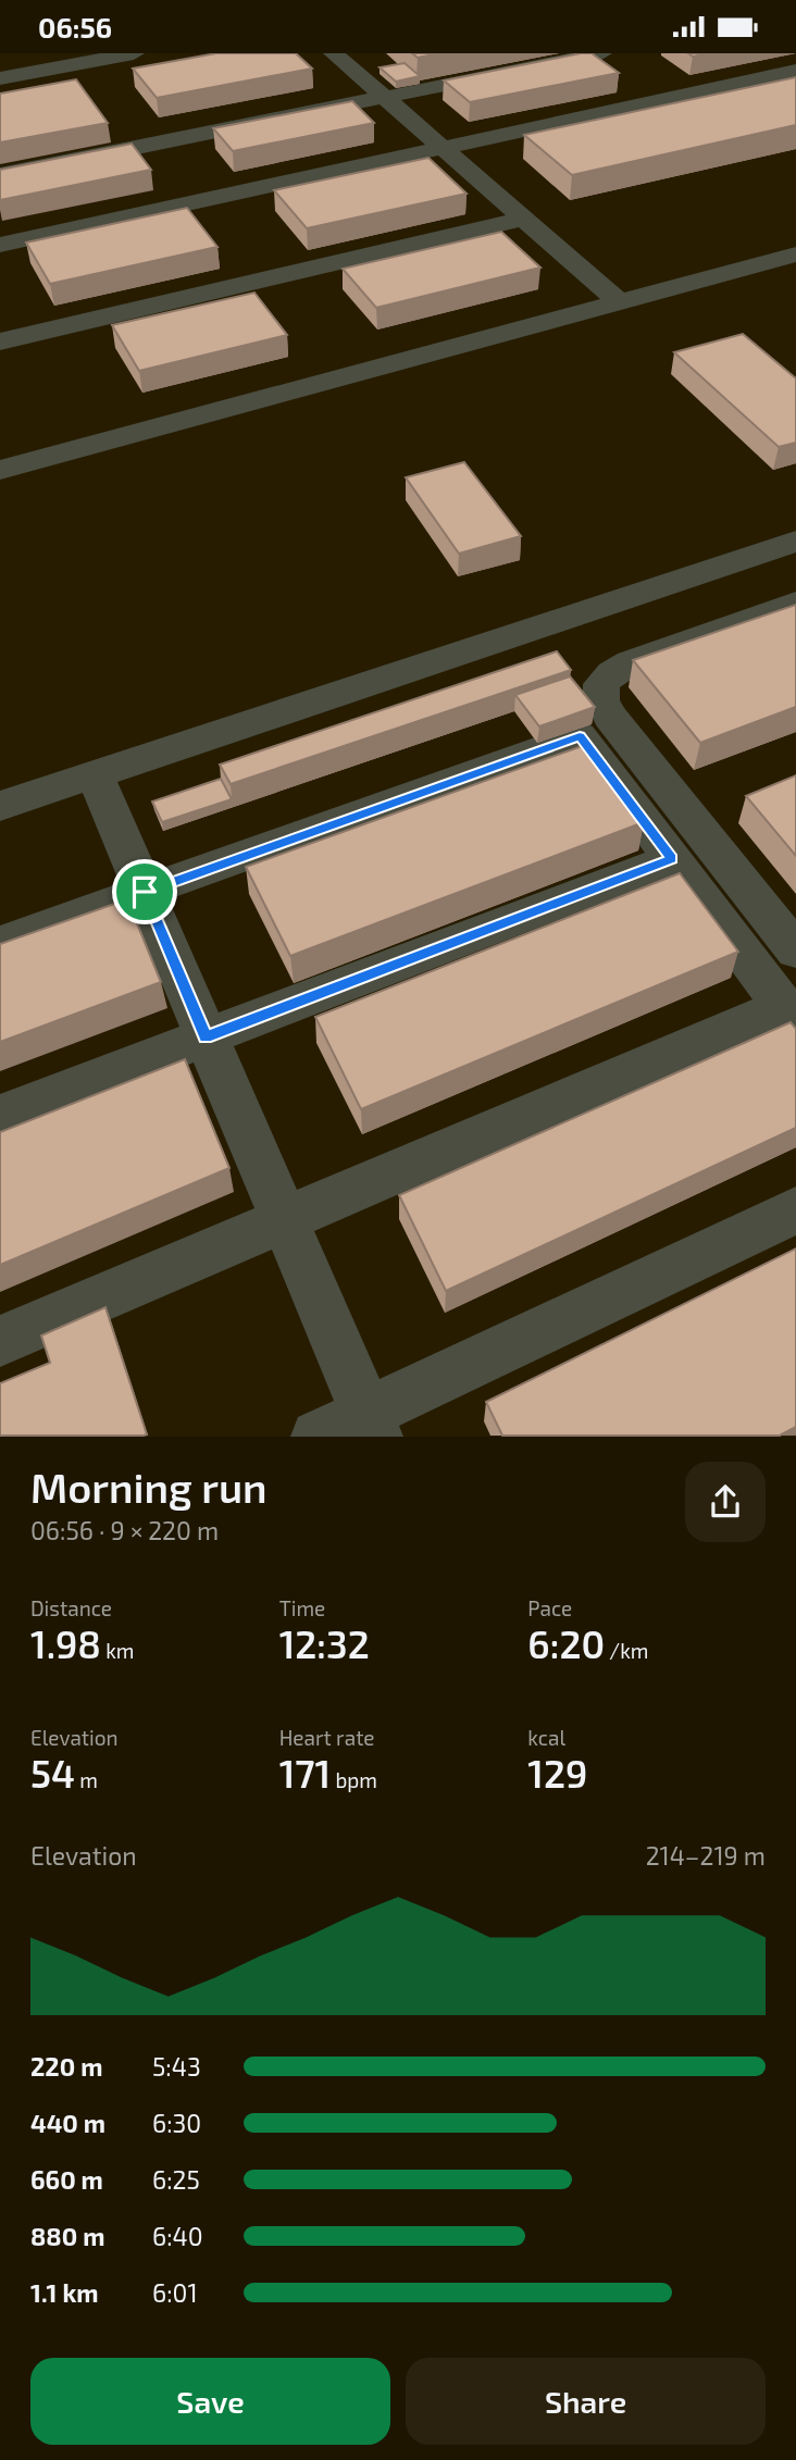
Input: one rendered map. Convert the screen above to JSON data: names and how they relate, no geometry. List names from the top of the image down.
{
  "page": {
    "status": "06:56",
    "heading": ["Morning run", "06:56 · 9 × 220 m"],
    "stats": [
      ["Distance", "1.98 km"],
      ["Time", "12:32"],
      ["Pace", "6:20 /km"],
      ["Elevation", "54 m"],
      ["Heart rate", "171 bpm"],
      ["kcal", "129"]
    ],
    "chart": ["Elevation", "214–219 m"],
    "list": [
      {
        "name": "220 m",
        "note": "5:43"
      },
      {
        "name": "440 m",
        "note": "6:30"
      },
      {
        "name": "660 m",
        "note": "6:25"
      },
      {
        "name": "880 m",
        "note": "6:40"
      },
      {
        "name": "1.1 km",
        "note": "6:01"
      }
    ],
    "buttons": ["Save", "Share"]
  }
}
